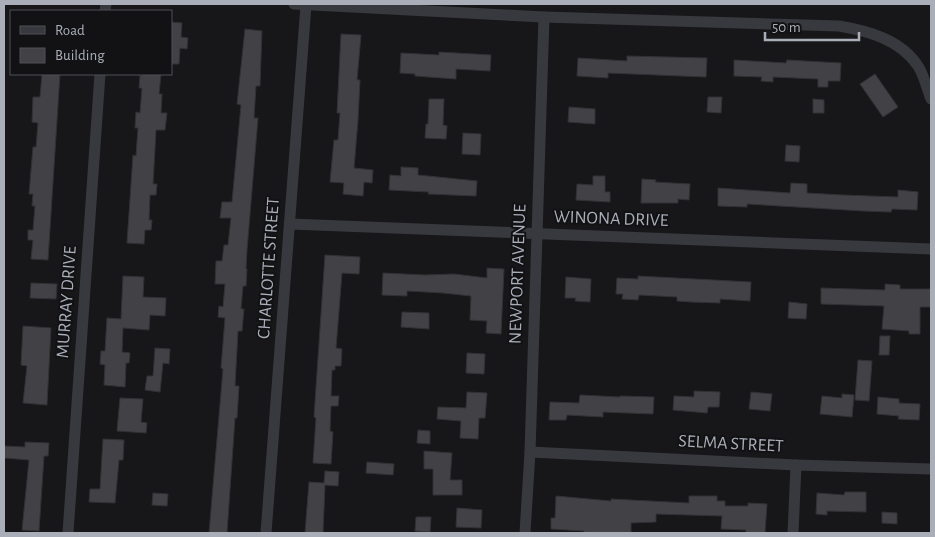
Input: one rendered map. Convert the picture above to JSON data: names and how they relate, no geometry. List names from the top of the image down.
{
  "streets": {
    "street": [
      "WINONA DRIVE",
      "CHARLOTTE STREET",
      "NEWPORT AVENUE",
      "MURRAY DRIVE",
      "SELMA STREET"
    ]
  },
  "crossings": [
    ["WINONA DRIVE", "CHARLOTTE STREET"],
    ["WINONA DRIVE", "NEWPORT AVENUE"],
    ["NEWPORT AVENUE", "SELMA STREET"]
  ],
  "legend": ["Road", "Building"],
  "scale_bar": "50 m"
}
